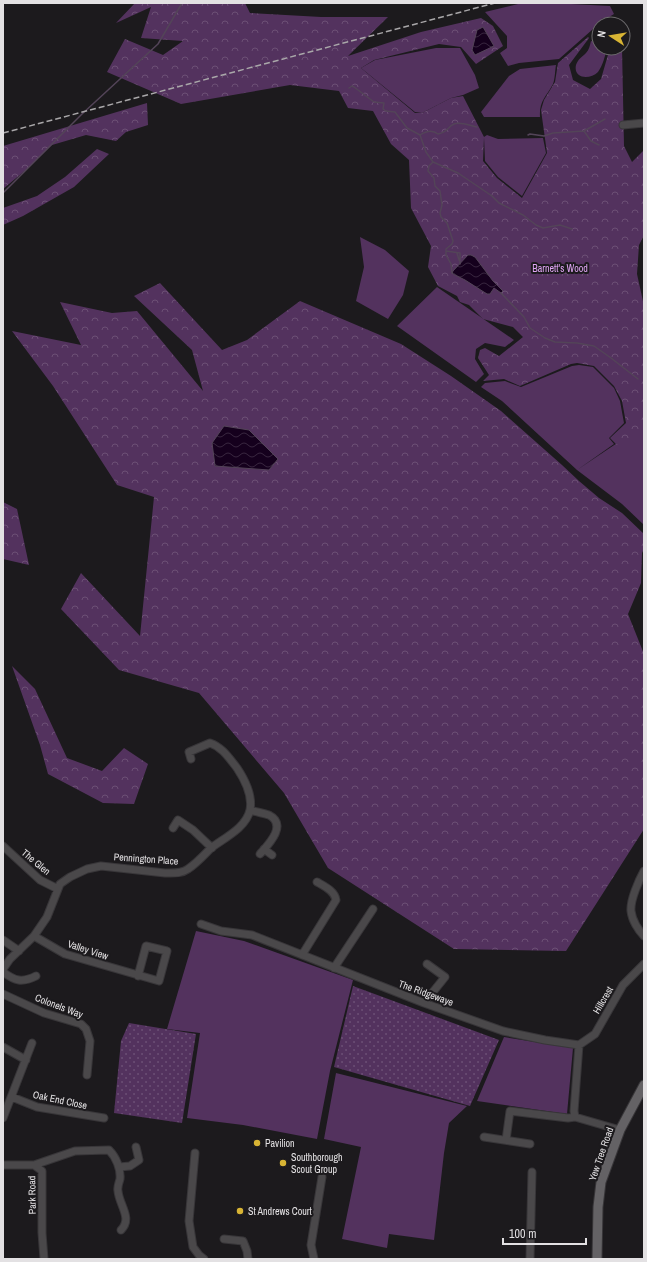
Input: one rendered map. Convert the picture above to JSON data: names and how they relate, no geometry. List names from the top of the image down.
{
  "streets": {
    "street": [
      "Pennington Place",
      "The Glen",
      "Valley View",
      "The Ridgewaye",
      "Hillcrest",
      "Colonels Way",
      "Oak End Close",
      "Yew Tree Road",
      "Park Road"
    ]
  },
  "crossings": [
    ["Pennington Place", "The Glen"],
    ["The Ridgewaye", "Hillcrest"]
  ],
  "parks": ["Barnett's Wood"],
  "places": ["Pavilion", "Southborough Scout Group", "St Andrews Court"],
  "scale_bar": "100 m",
  "north": "left"
}
